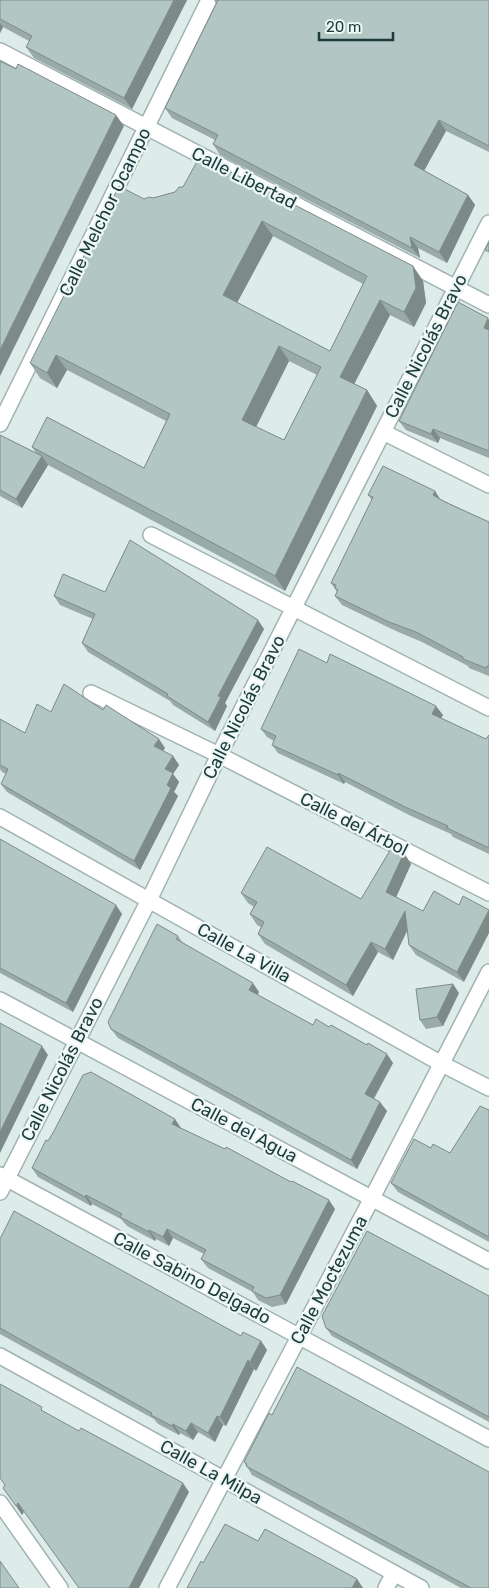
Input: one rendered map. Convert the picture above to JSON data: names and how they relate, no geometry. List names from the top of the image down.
{
  "streets": {
    "street": [
      "Calle Libertad",
      "Calle Melchor Ocampo",
      "Calle Nicolás Bravo",
      "Calle del Árbol",
      "Calle La Villa",
      "Calle del Agua",
      "Calle Sabino Delgado",
      "Calle Moctezuma",
      "Calle La Milpa"
    ]
  },
  "crossings": [
    ["Calle Libertad", "Calle Melchor Ocampo"],
    ["Calle Libertad", "Calle Nicolás Bravo"],
    ["Calle Nicolás Bravo", "Calle del Árbol"],
    ["Calle Nicolás Bravo", "Calle La Villa"],
    ["Calle Nicolás Bravo", "Calle del Agua"],
    ["Calle Nicolás Bravo", "Calle Sabino Delgado"],
    ["Calle La Villa", "Calle Moctezuma"],
    ["Calle del Agua", "Calle Moctezuma"],
    ["Calle Sabino Delgado", "Calle Moctezuma"],
    ["Calle Moctezuma", "Calle La Milpa"]
  ],
  "scale_bar": "20 m"
}
